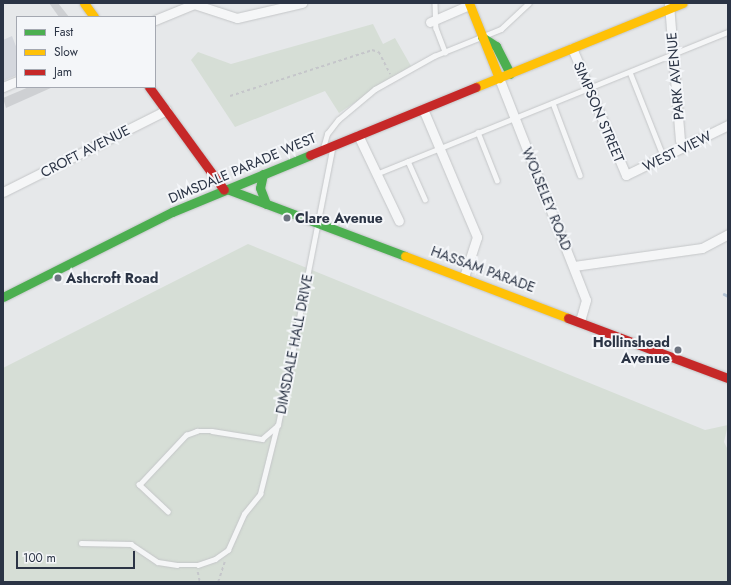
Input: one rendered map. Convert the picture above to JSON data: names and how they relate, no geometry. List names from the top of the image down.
{
  "streets": {
    "main road": ["DIMSDALE PARADE WEST", "HASSAM PARADE"],
    "street": [
      "PARK AVENUE",
      "SIMPSON STREET",
      "CROFT AVENUE",
      "WEST VIEW",
      "WOLSELEY ROAD"
    ],
    "lane": ["DIMSDALE HALL DRIVE"]
  },
  "crossings": [
    ["PARK AVENUE", "WEST VIEW"],
    ["PARK AVENUE", "DIMSDALE PARADE WEST"],
    ["SIMPSON STREET", "WEST VIEW"],
    ["SIMPSON STREET", "DIMSDALE PARADE WEST"],
    ["DIMSDALE PARADE WEST", "WOLSELEY ROAD"],
    ["DIMSDALE PARADE WEST", "HASSAM PARADE"],
    ["DIMSDALE PARADE WEST", "DIMSDALE HALL DRIVE"],
    ["WOLSELEY ROAD", "HASSAM PARADE"],
    ["HASSAM PARADE", "DIMSDALE HALL DRIVE"]
  ],
  "places": ["Clare Avenue", "Ashcroft Road", "Hollinshead Avenue"],
  "legend": ["Fast", "Slow", "Jam"],
  "scale_bar": "100 m"
}
